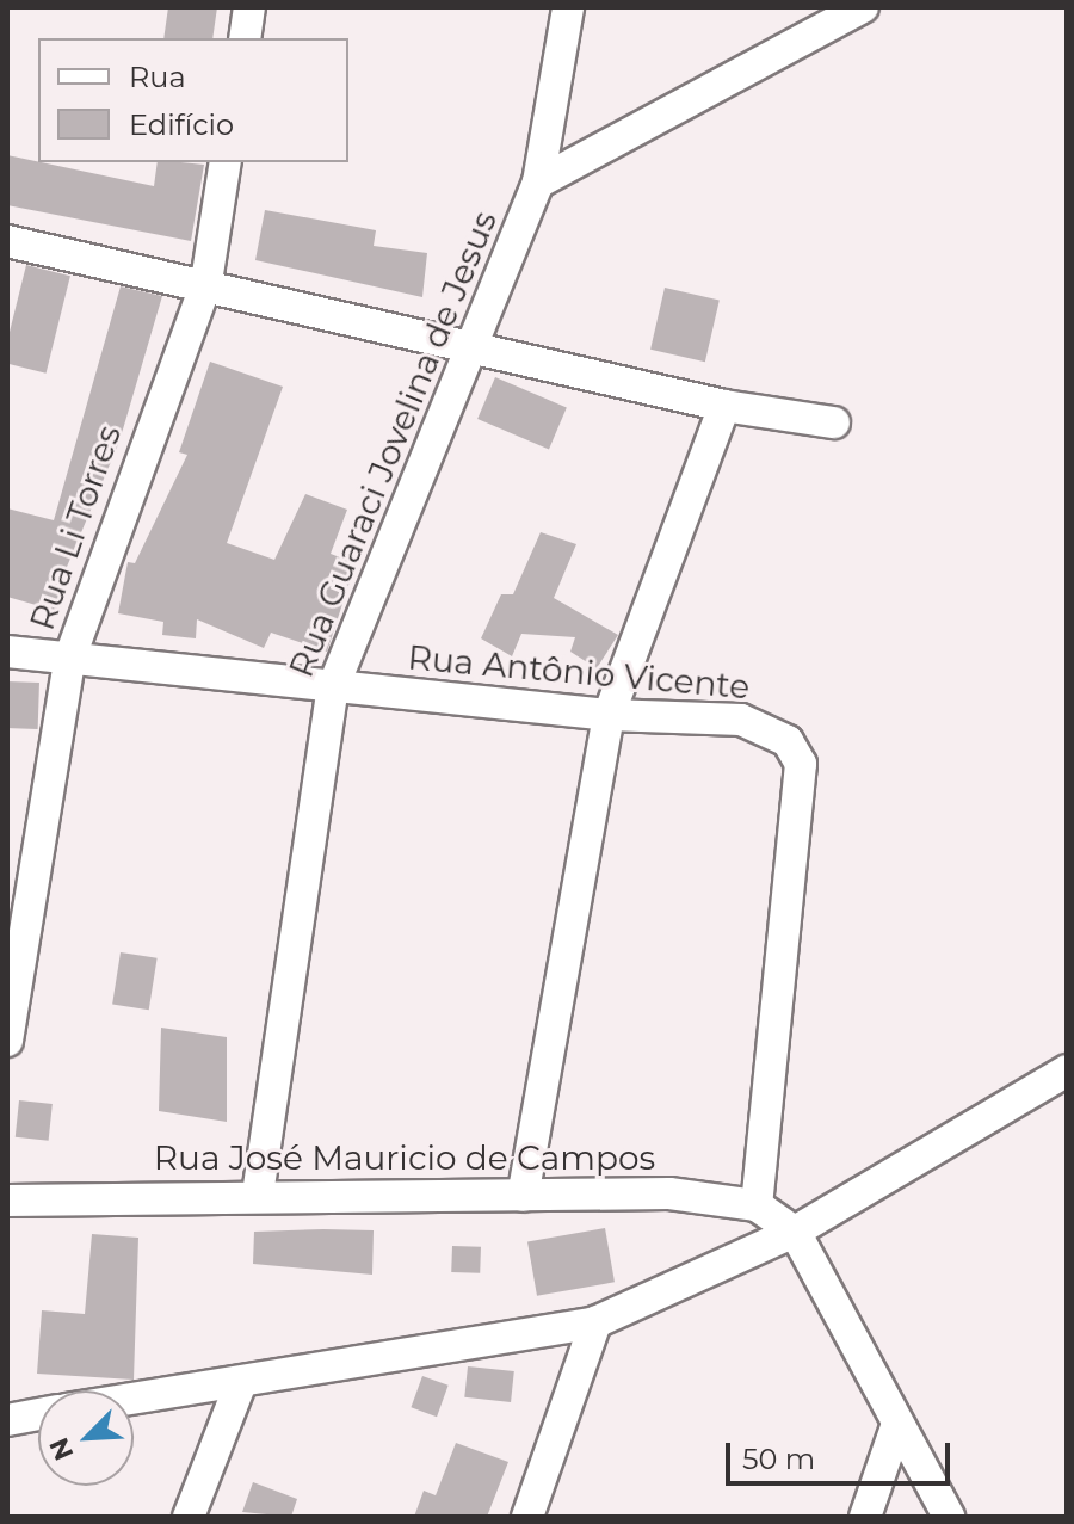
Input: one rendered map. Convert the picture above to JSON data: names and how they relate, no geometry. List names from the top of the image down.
{
  "streets": {
    "street": [
      "Rua Guaraci Jovelina de Jesus",
      "Rua Li Torres",
      "Rua Antônio Vicente",
      "Rua José Mauricio de Campos"
    ]
  },
  "crossings": [
    ["Rua Guaraci Jovelina de Jesus", "Rua Antônio Vicente"],
    ["Rua Guaraci Jovelina de Jesus", "Rua José Mauricio de Campos"],
    ["Rua Li Torres", "Rua Antônio Vicente"],
    ["Rua Antônio Vicente", "Rua José Mauricio de Campos"]
  ],
  "legend": ["Rua", "Edifício"],
  "scale_bar": "50 m",
  "north": "bottom left"
}
